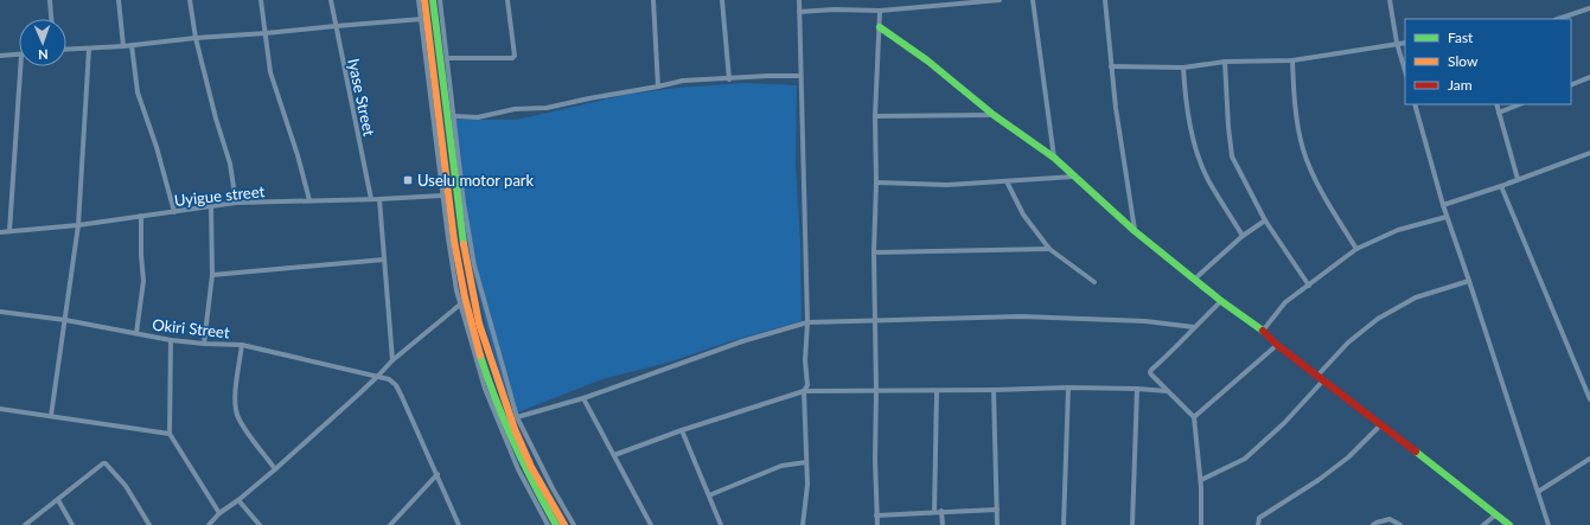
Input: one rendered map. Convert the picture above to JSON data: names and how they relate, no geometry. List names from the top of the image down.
{
  "streets": {
    "street": ["Iyase Street", "Uyigue street", "Okiri Street"]
  },
  "crossings": [
    ["Iyase Street", "Uyigue street"]
  ],
  "places": {
    "transit": ["Uselu motor park"]
  },
  "legend": ["Fast", "Slow", "Jam"],
  "north": "bottom"
}
